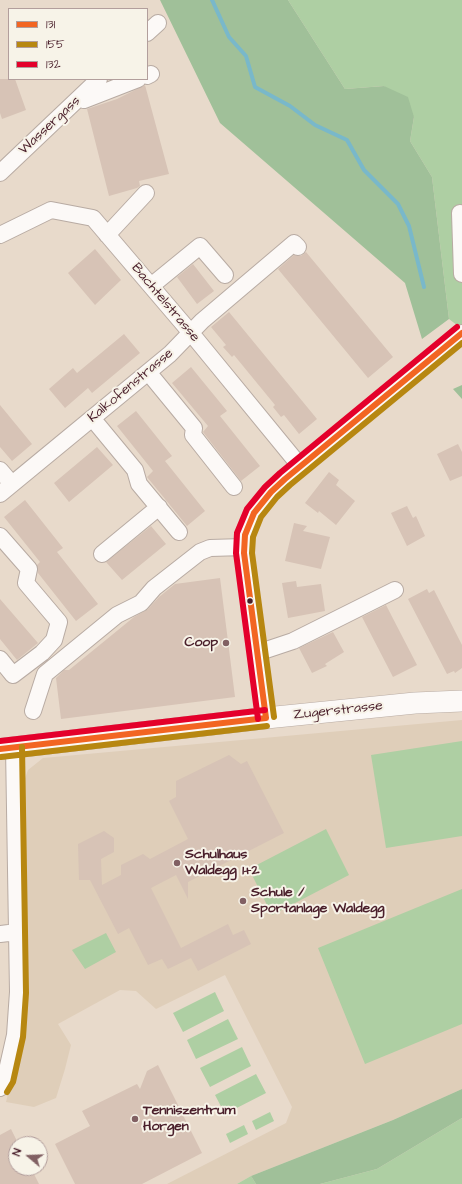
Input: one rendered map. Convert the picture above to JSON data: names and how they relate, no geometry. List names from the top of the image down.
{
  "streets": {
    "main road": ["Zugerstrasse"],
    "street": ["Wassergass", "Bachtelstrasse", "Kalkofenstrasse"]
  },
  "crossings": [
    ["Bachtelstrasse", "Kalkofenstrasse"]
  ],
  "places": [
    "Coop",
    "Schulhaus Waldegg 1+2",
    "Schule / Sportanlage Waldegg",
    "Tenniszentrum Horgen"
  ],
  "lines": ["transit line 132", "transit line 131", "transit line 155"],
  "legend": ["131", "155", "132"],
  "north": "left"
}
